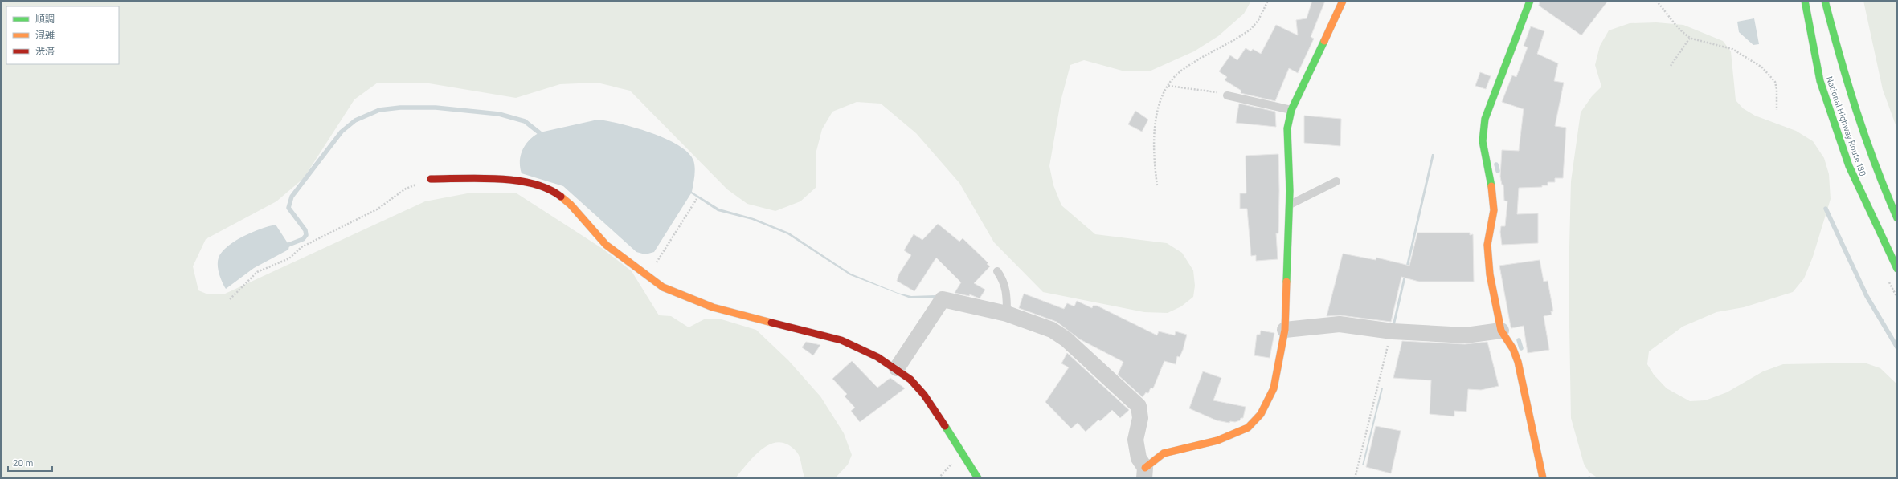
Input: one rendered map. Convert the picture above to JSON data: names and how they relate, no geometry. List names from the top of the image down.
{
  "streets": {
    "main road": ["National Highway Route 180"]
  },
  "legend": ["順調", "混雑", "渋滞"],
  "scale_bar": "20 m"
}
